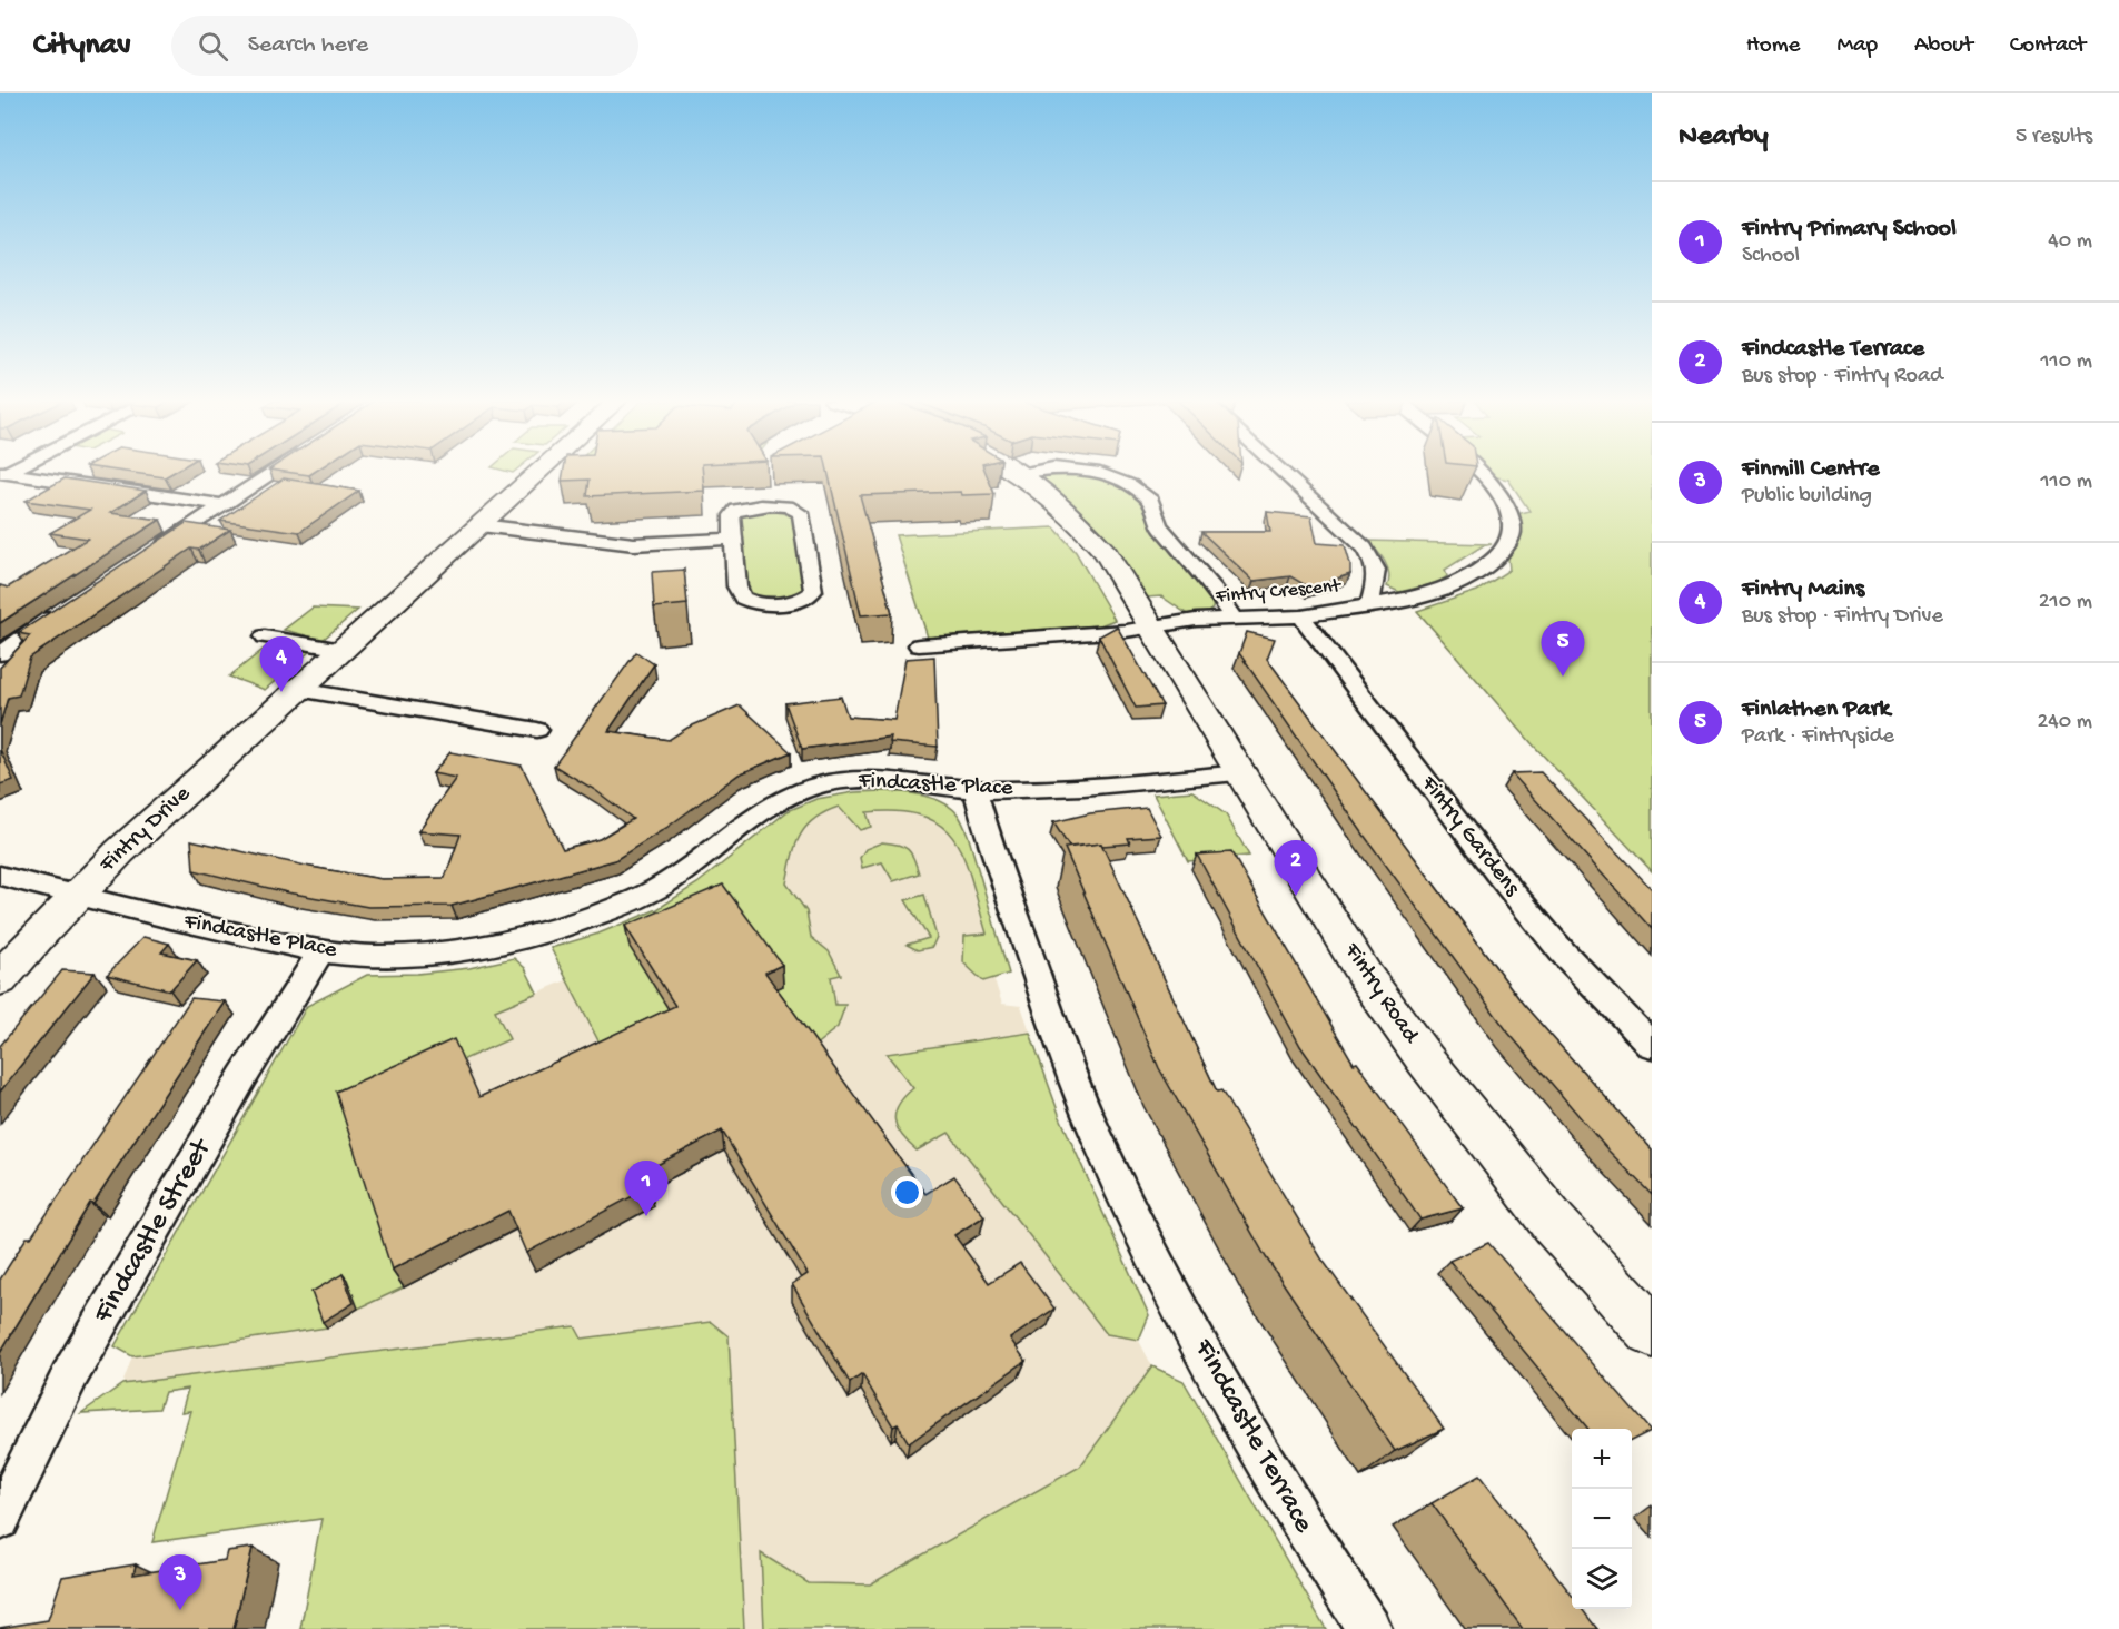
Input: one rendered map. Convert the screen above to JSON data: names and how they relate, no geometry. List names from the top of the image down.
{
  "streets": {
    "street": [
      "Fintry Crescent",
      "Findcastle Place",
      "Fintry Drive",
      "Fintry Gardens",
      "Fintry Road",
      "Findcastle Street",
      "Findcastle Terrace"
    ]
  },
  "crossings": [
    ["Fintry Crescent", "Fintry Gardens"],
    ["Fintry Crescent", "Fintry Road"],
    ["Findcastle Place", "Fintry Drive"],
    ["Findcastle Place", "Fintry Road"],
    ["Findcastle Place", "Findcastle Street"],
    ["Findcastle Place", "Findcastle Terrace"]
  ],
  "page": {
    "header": "Citynav",
    "search": "Search here",
    "nav": [
      "Home",
      "Map",
      "About",
      "Contact"
    ],
    "heading": ["Nearby", "5 results"],
    "list": [
      {
        "mark": "1",
        "name": "Fintry Primary School",
        "note": "School",
        "value": "40 m"
      },
      {
        "mark": "2",
        "name": "Findcastle Terrace",
        "note": "Bus stop · Fintry Road",
        "value": "110 m"
      },
      {
        "mark": "3",
        "name": "Finmill Centre",
        "note": "Public building",
        "value": "110 m"
      },
      {
        "mark": "4",
        "name": "Fintry Mains",
        "note": "Bus stop · Fintry Drive",
        "value": "210 m"
      },
      {
        "mark": "5",
        "name": "Finlathen Park",
        "note": "Park · Fintryside",
        "value": "240 m"
      }
    ],
    "pins": [
      "5",
      "4",
      "2",
      "1",
      "3"
    ],
    "map_buttons": ["+", "−"]
  }
}
